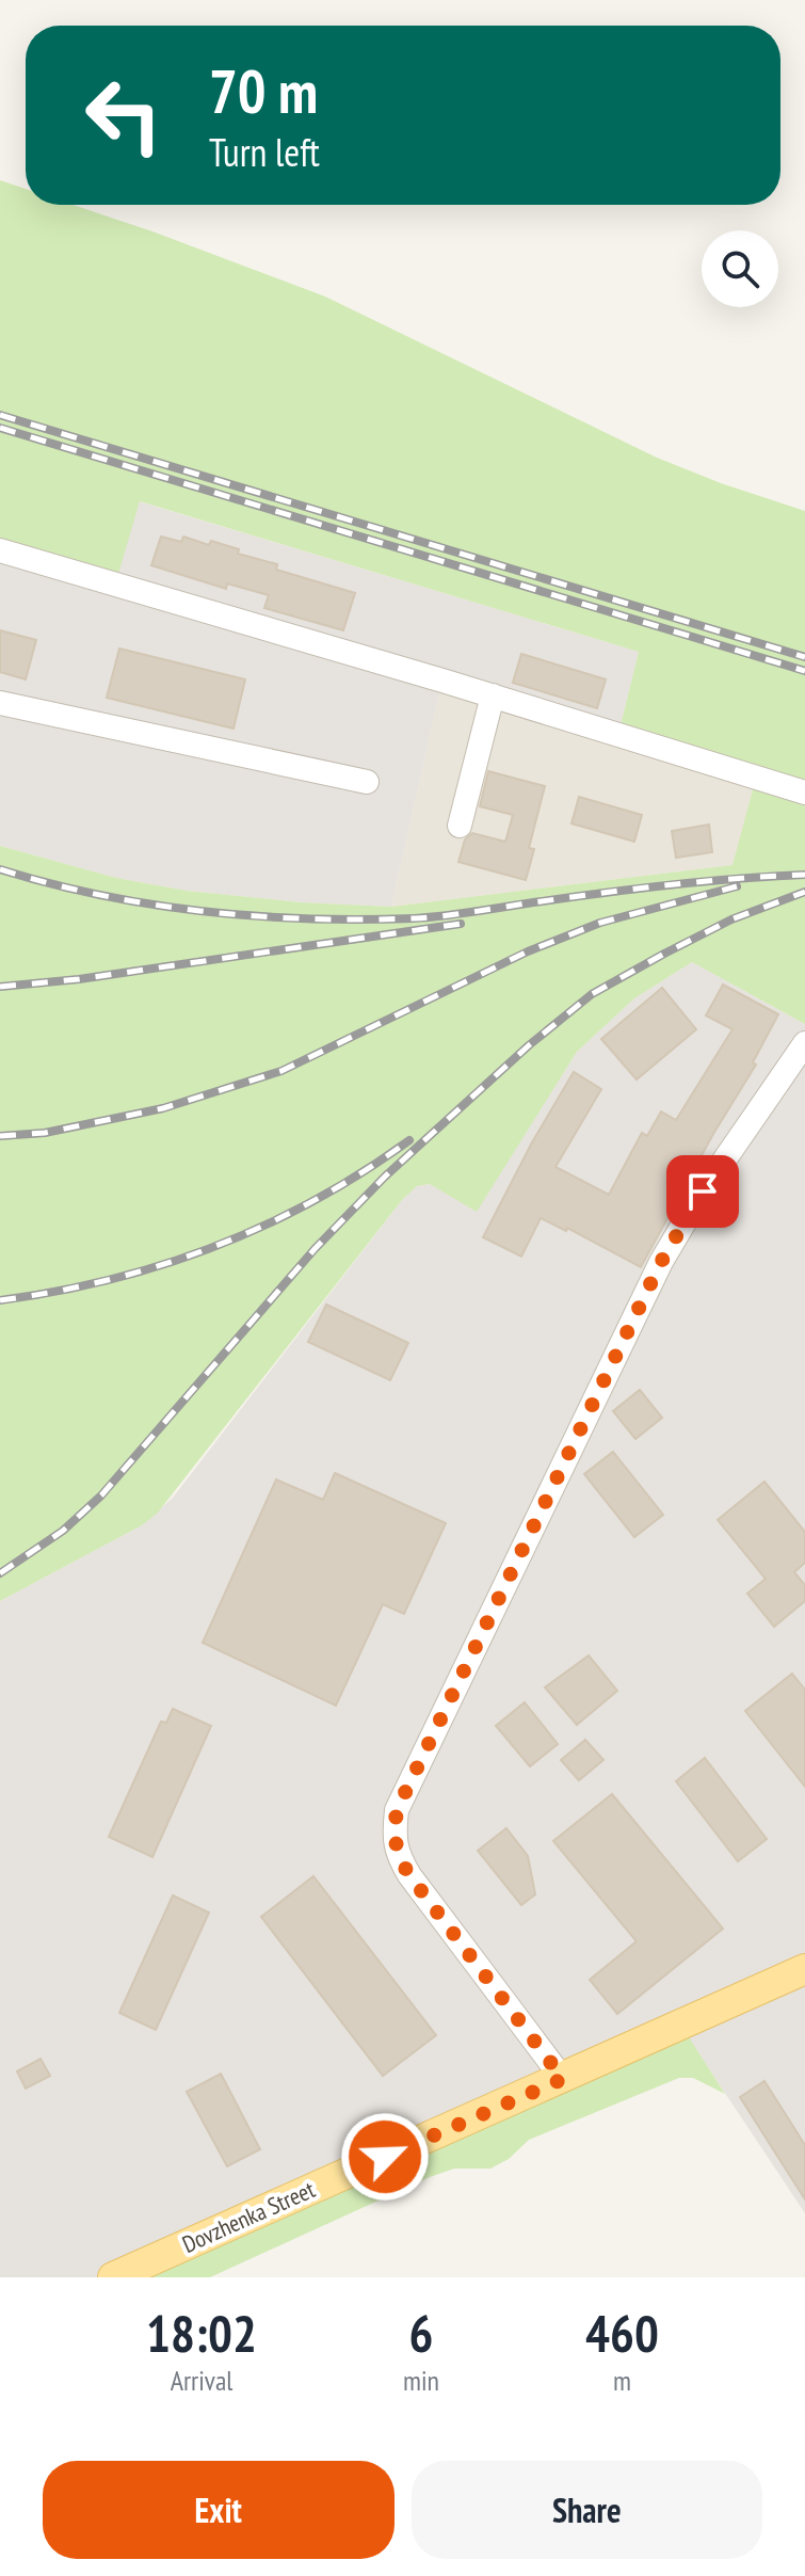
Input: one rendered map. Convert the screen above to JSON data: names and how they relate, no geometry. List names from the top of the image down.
{
  "streets": {
    "main road": ["Dovzhenka Street"]
  },
  "page": {
    "turn": ["70 m", "Turn left"],
    "eta": [
      "18:02",
      "Arrival",
      "6",
      "min",
      "460",
      "m"
    ],
    "buttons": ["Exit", "Share"]
  }
}
